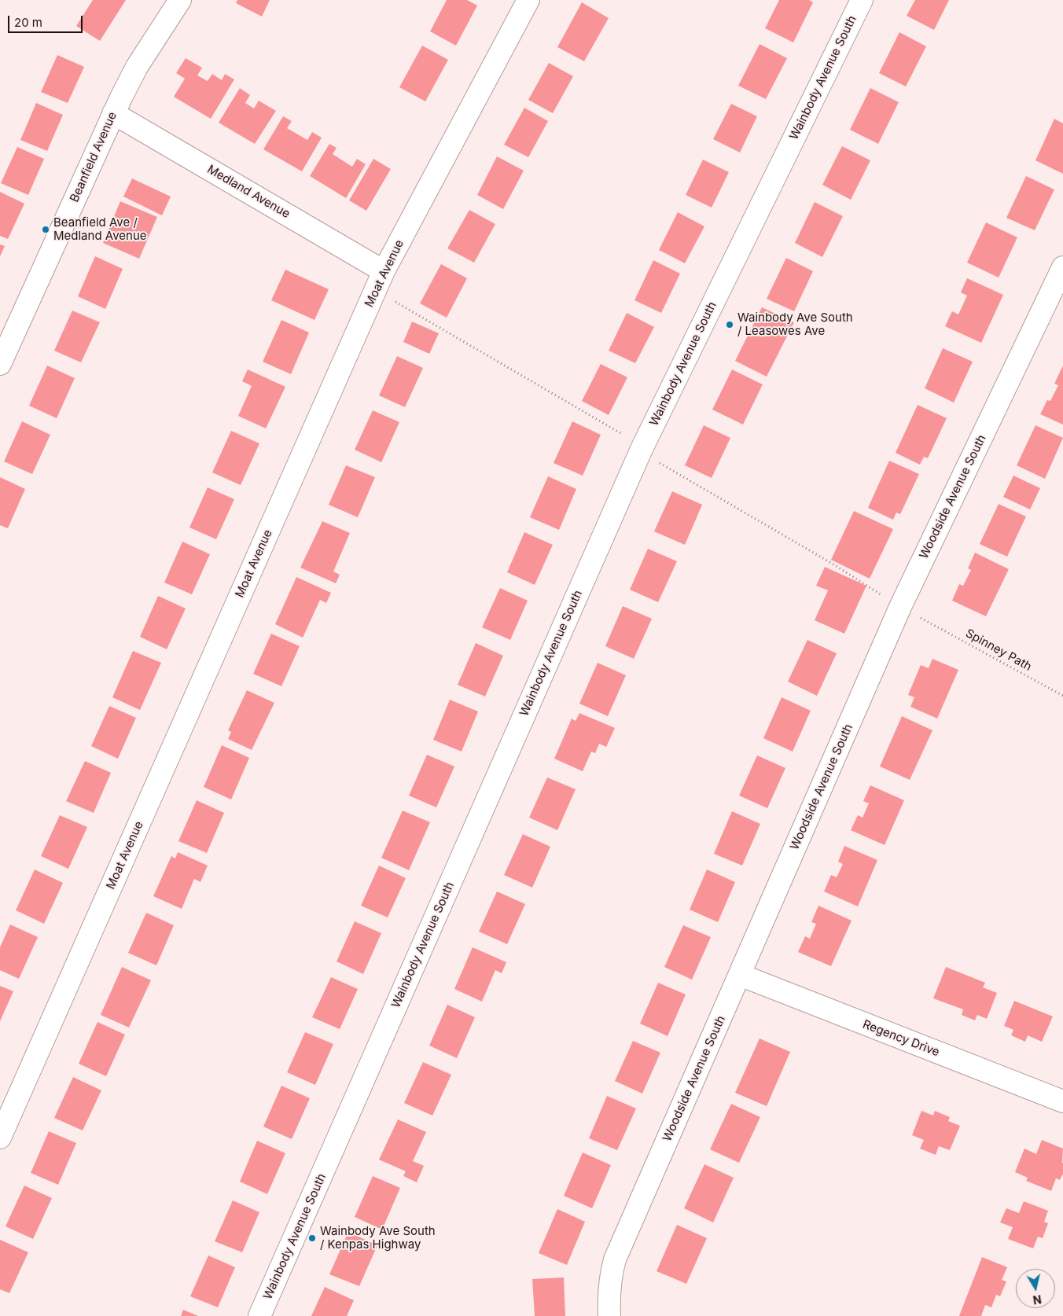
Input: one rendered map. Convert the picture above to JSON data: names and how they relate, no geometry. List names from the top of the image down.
{
  "streets": {
    "street": [
      "Wainbody Avenue South",
      "Beanfield Avenue",
      "Medland Avenue",
      "Moat Avenue",
      "Woodside Avenue South",
      "Regency Drive"
    ],
    "path": ["Spinney Path"]
  },
  "crossings": [
    ["Beanfield Avenue", "Medland Avenue"],
    ["Medland Avenue", "Moat Avenue"],
    ["Woodside Avenue South", "Regency Drive"]
  ],
  "places": ["Beanfield Ave / Medland Avenue", "Wainbody Ave South / Leasowes Ave", "Wainbody Ave South / Kenpas Highway"],
  "scale_bar": "20 m",
  "north": "bottom"
}
